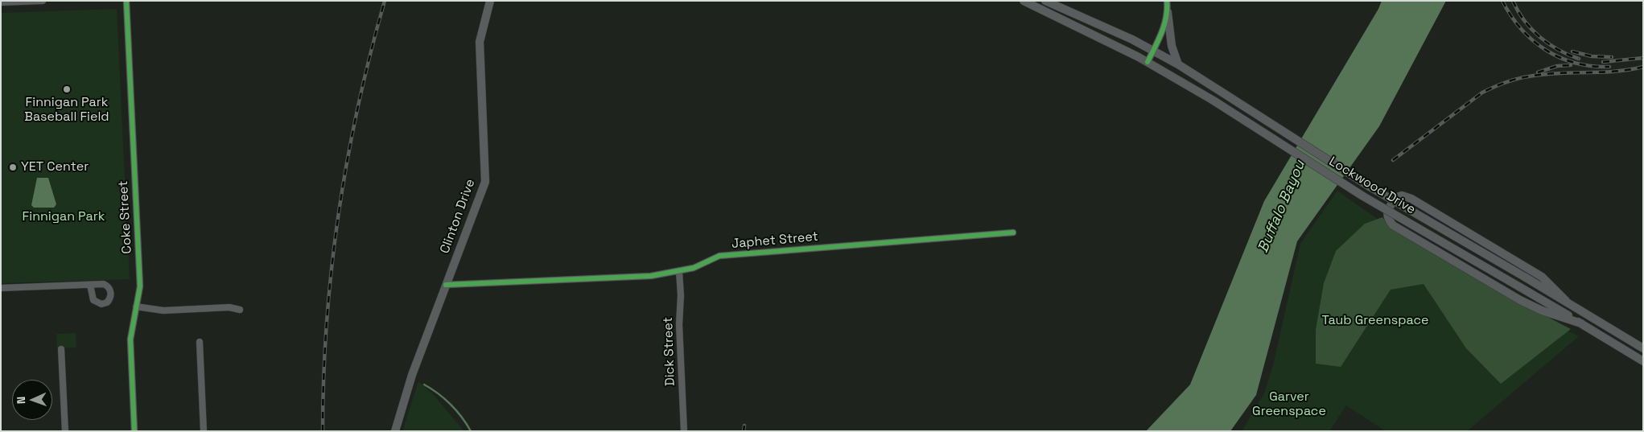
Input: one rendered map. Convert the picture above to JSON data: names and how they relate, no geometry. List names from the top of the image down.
{
  "streets": {
    "main road": ["Lockwood Drive", "Clinton Drive"],
    "street": ["Coke Street", "Japhet Street", "Dick Street"]
  },
  "crossings": [
    ["Clinton Drive", "Japhet Street"],
    ["Japhet Street", "Dick Street"]
  ],
  "water": ["Buffalo Bayou"],
  "parks": ["Finnigan Park", "Taub Greenspace", "Garver Greenspace"],
  "places": ["Finnigan Park Baseball Field", "YET Center"],
  "north": "left"
}
